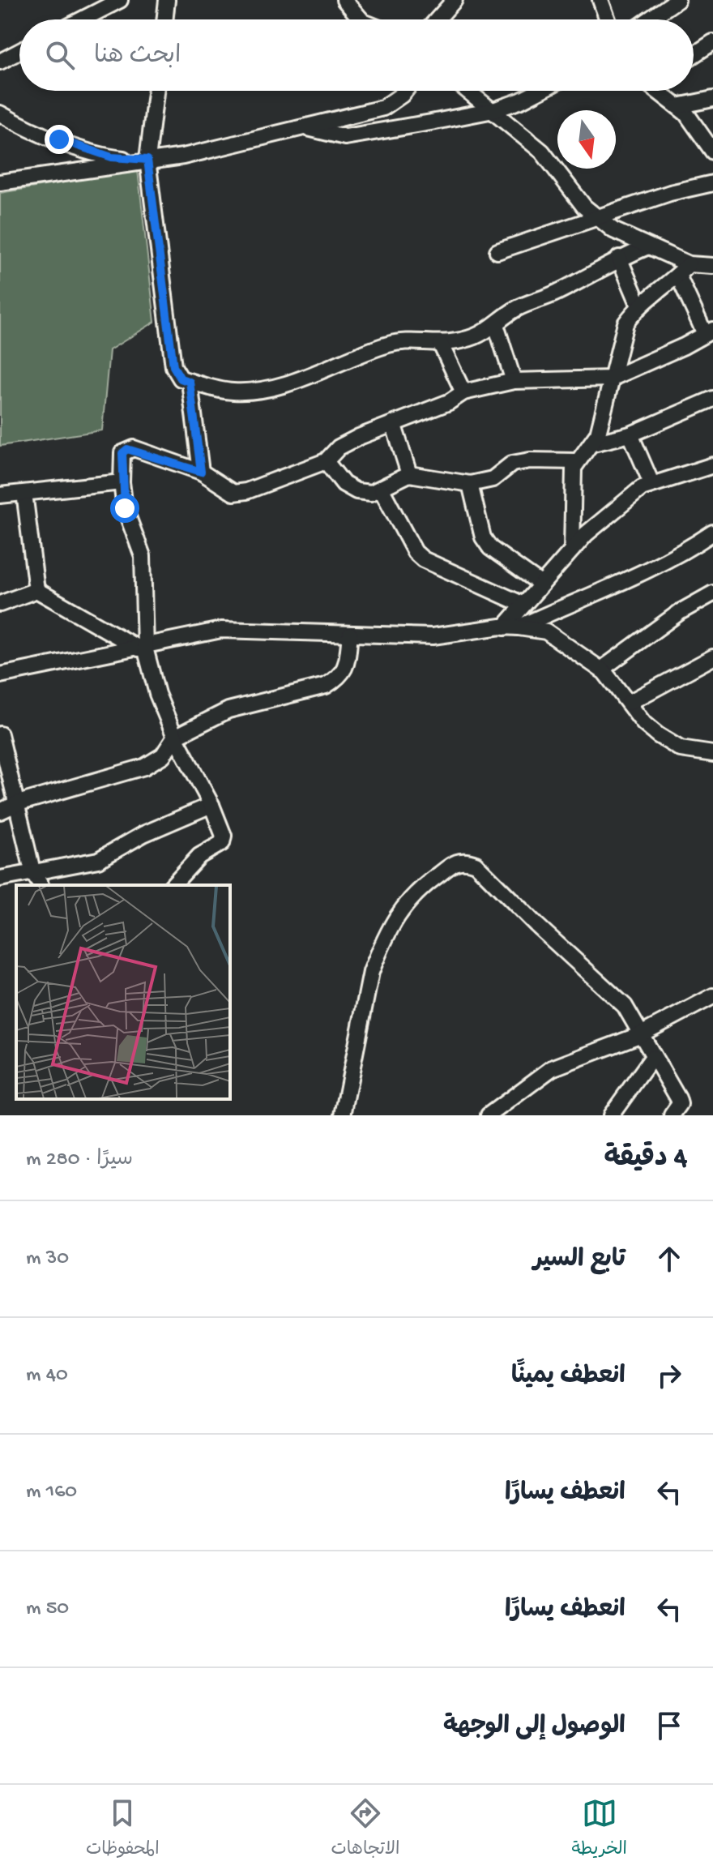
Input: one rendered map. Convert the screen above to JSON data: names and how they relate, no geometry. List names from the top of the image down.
{
  "north": "bottom",
  "page": {
    "search": "ابحث هنا",
    "heading": ["4 دقيقة", "سيرًا · 280 m"],
    "list": [
      ["تابع السير", "30 m"],
      ["انعطف يمينًا", "40 m"],
      ["انعطف يسارًا", "160 m"],
      ["انعطف يسارًا", "50 m"],
      "الوصول إلى الوجهة"
    ],
    "nav": ["الخريطة", "الاتجاهات", "المحفوظات"]
  }
}
